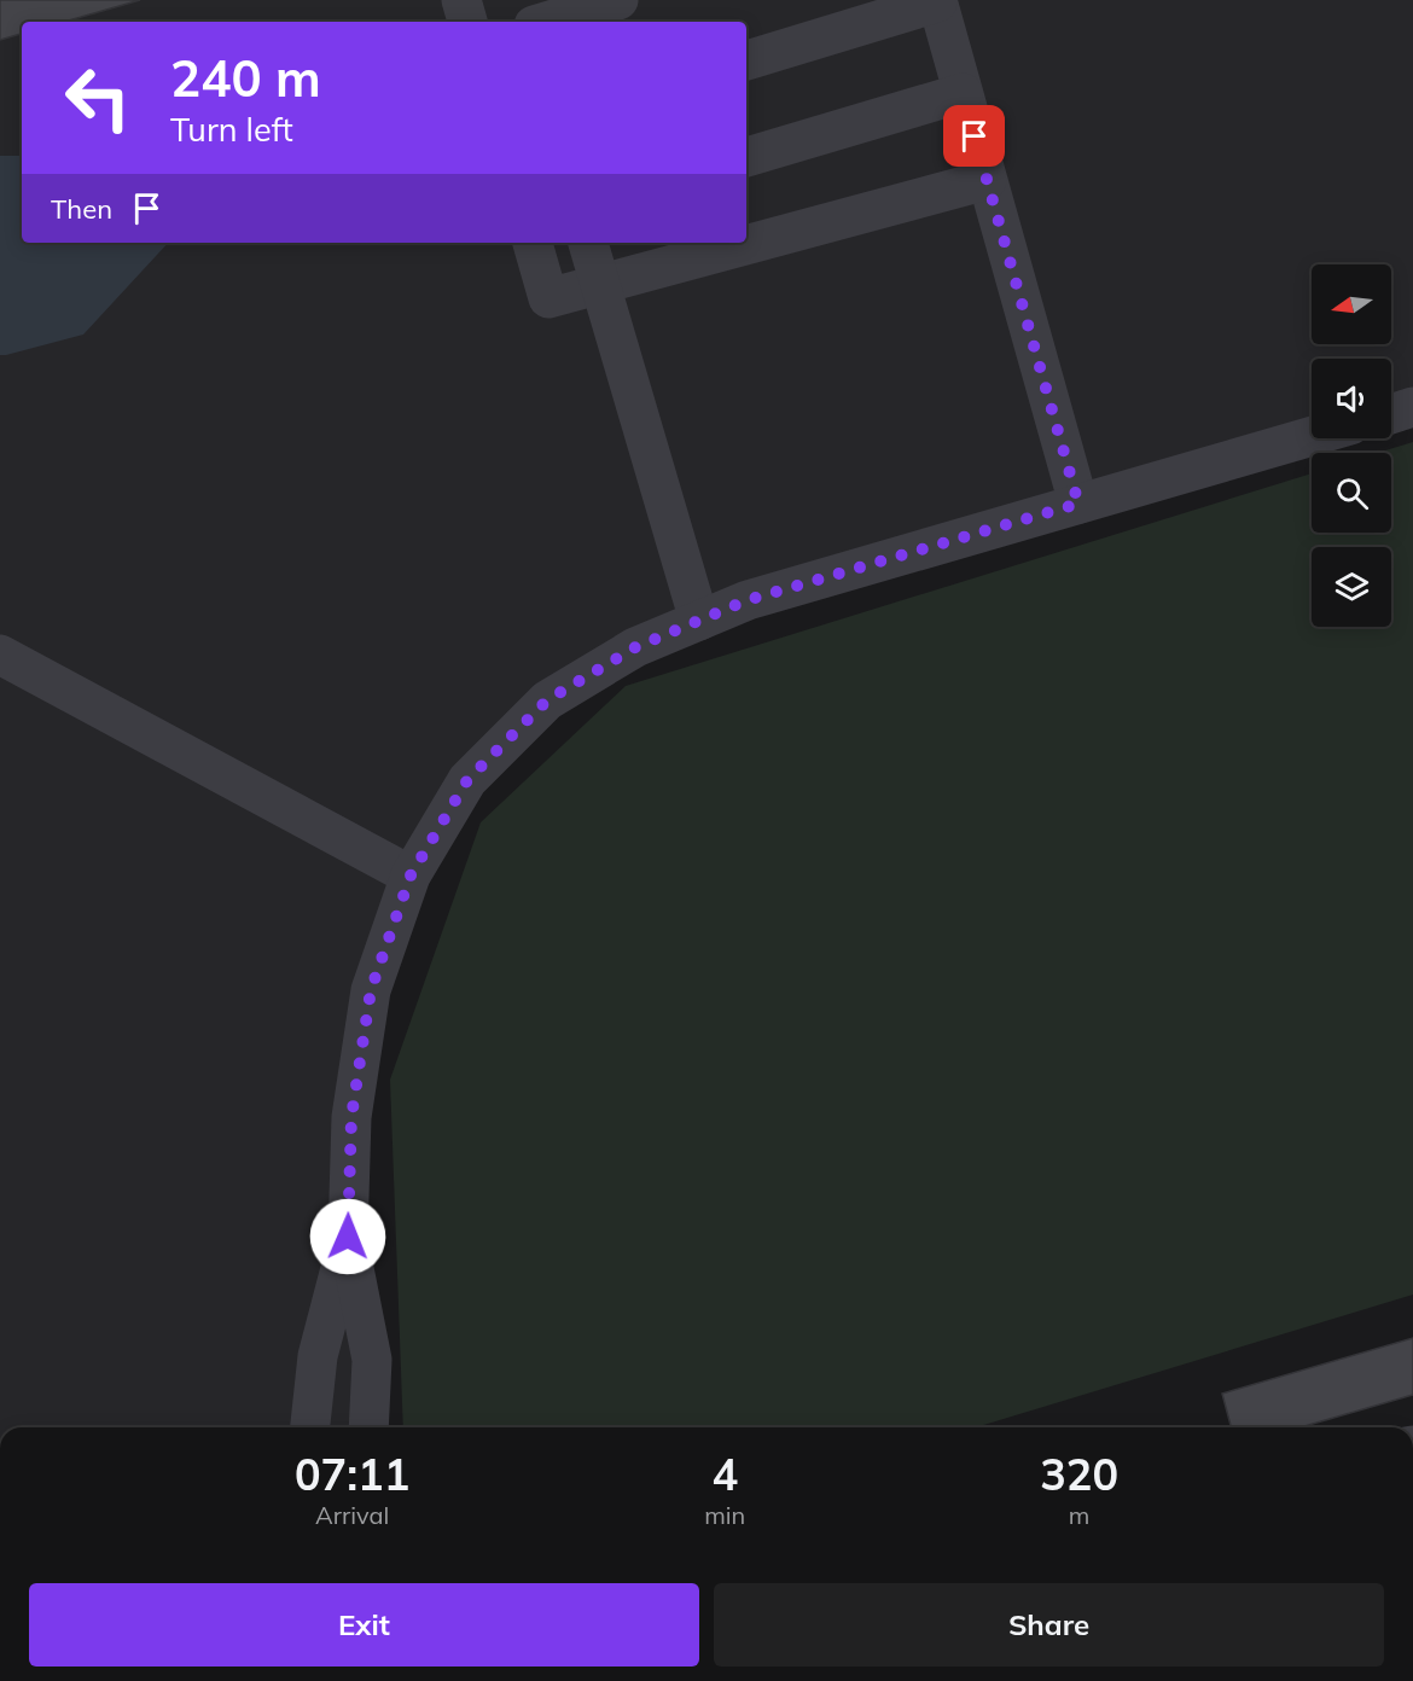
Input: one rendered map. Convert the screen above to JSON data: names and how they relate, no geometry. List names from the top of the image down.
{
  "north": "left",
  "page": {
    "turn": ["240 m", "Turn left"],
    "then": "Then",
    "eta": [
      "07:11",
      "Arrival",
      "4",
      "min",
      "320",
      "m"
    ],
    "buttons": ["Exit", "Share"]
  }
}
